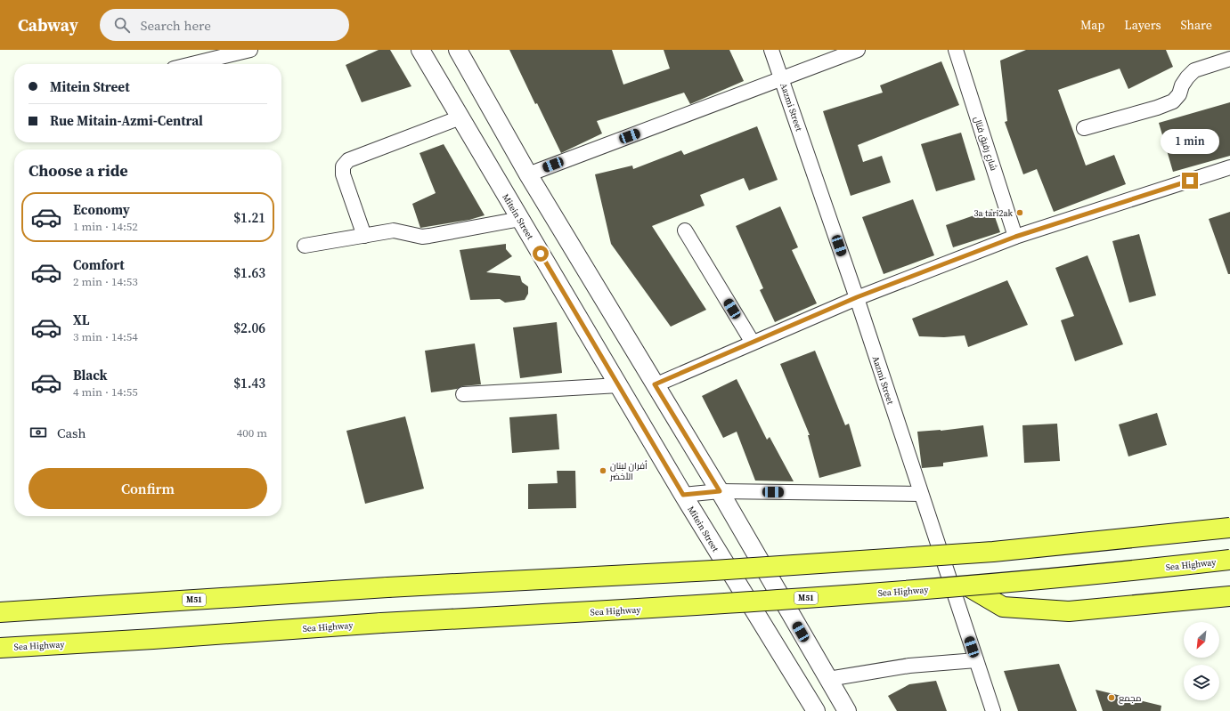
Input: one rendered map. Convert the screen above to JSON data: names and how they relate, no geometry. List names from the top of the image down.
{
  "streets": {
    "highway": ["Sea Highway", "M51"],
    "street": ["Aazmi Street", "شارع رفيق فتال", "Mitein Street"]
  },
  "places": ["3a tari2ak", "أفران لبنان الأخضر", "مجمع"],
  "north": "bottom left",
  "page": {
    "header": "Cabway",
    "search": "Search here",
    "nav": ["Map", "Layers", "Share"],
    "banner": ["Mitein Street", "Rue Mitain-Azmi-Central"],
    "bubble": "1 min",
    "heading": "Choose a ride",
    "list": [
      {
        "name": "Economy",
        "note": "1 min · 14:52",
        "value": "$1.21"
      },
      {
        "name": "Comfort",
        "note": "2 min · 14:53",
        "value": "$1.63"
      },
      {
        "name": "XL",
        "note": "3 min · 14:54",
        "value": "$2.06"
      },
      {
        "name": "Black",
        "note": "4 min · 14:55",
        "value": "$1.43"
      }
    ],
    "pay": ["Cash", "400 m"],
    "buttons": "Confirm"
  }
}
